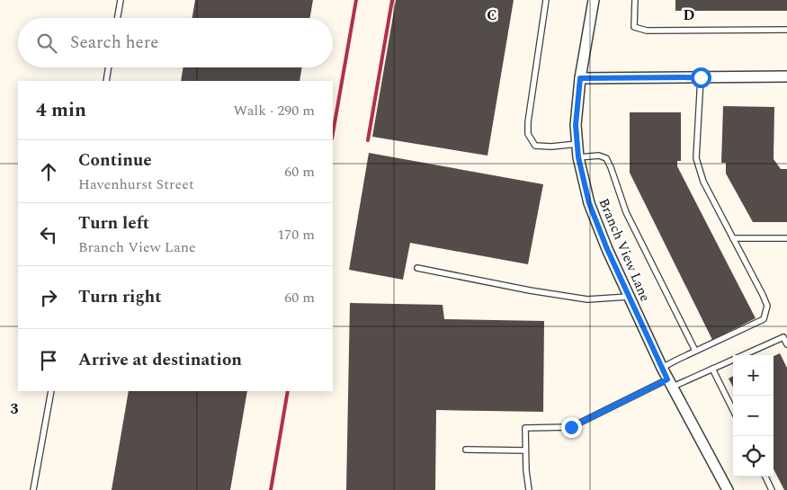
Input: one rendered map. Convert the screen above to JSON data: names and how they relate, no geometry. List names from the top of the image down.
{
  "streets": {
    "street": ["Branch View Lane"]
  },
  "page": {
    "search": "Search here",
    "heading": ["4 min", "Walk · 290 m"],
    "list": [
      ["Continue", "Havenhurst Street", "60 m"],
      ["Turn left", "Branch View Lane", "170 m"],
      ["Turn right", "60 m"],
      "Arrive at destination"
    ],
    "map_buttons": ["+", "−"]
  },
  "grid": {
    "columns": ["C", "D"],
    "rows": ["3"]
  }
}
